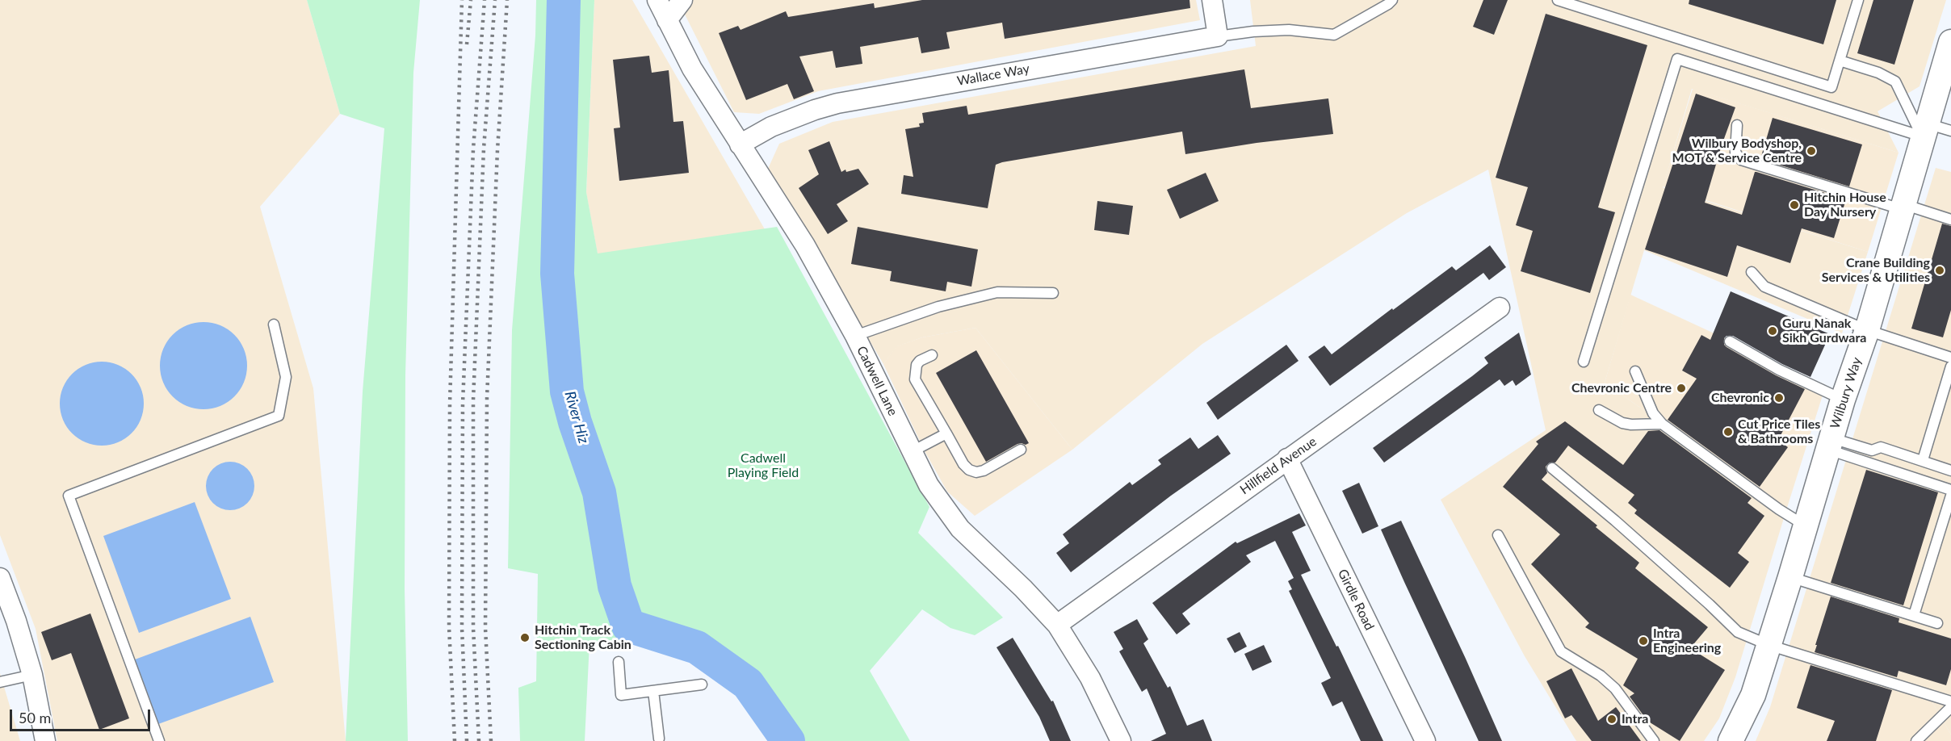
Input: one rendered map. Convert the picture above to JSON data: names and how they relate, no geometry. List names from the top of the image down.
{
  "streets": {
    "street": [
      "Wallace Way",
      "Cadwell Lane",
      "Wilbury Way",
      "Hillfield Avenue",
      "Girdle Road"
    ]
  },
  "crossings": [
    ["Wallace Way", "Cadwell Lane"],
    ["Cadwell Lane", "Hillfield Avenue"],
    ["Hillfield Avenue", "Girdle Road"]
  ],
  "water": ["River Hiz"],
  "parks": ["Cadwell Playing Field"],
  "places": [
    "Wilbury Bodyshop, MOT & Service Centre",
    "Hitchin House Day Nursery",
    "Crane Building Services & Utilities",
    "Guru Nanak Sikh Gurdwara",
    "Chevronic Centre",
    "Chevronic",
    "Cut Price Tiles & Bathrooms",
    "Hitchin Track Sectioning Cabin",
    "Intra Engineering",
    "Intra"
  ],
  "scale_bar": "50 m"
}
